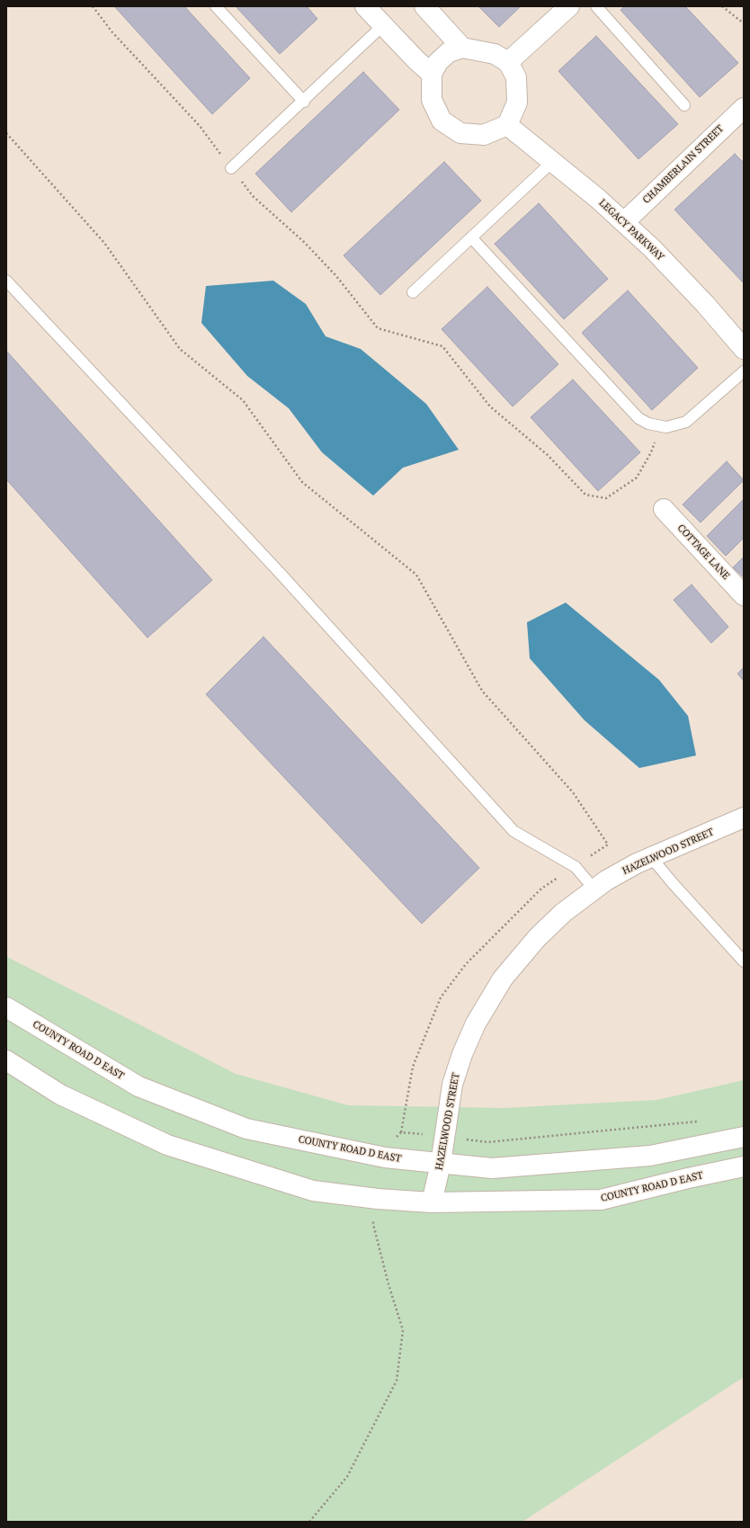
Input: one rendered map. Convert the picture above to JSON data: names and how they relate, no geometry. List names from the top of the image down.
{
  "streets": {
    "street": [
      "CHAMBERLAIN STREET",
      "LEGACY PARKWAY",
      "COTTAGE LANE",
      "HAZELWOOD STREET",
      "COUNTY ROAD D EAST"
    ]
  },
  "crossings": [
    ["CHAMBERLAIN STREET", "LEGACY PARKWAY"],
    ["HAZELWOOD STREET", "COUNTY ROAD D EAST"]
  ]
}
